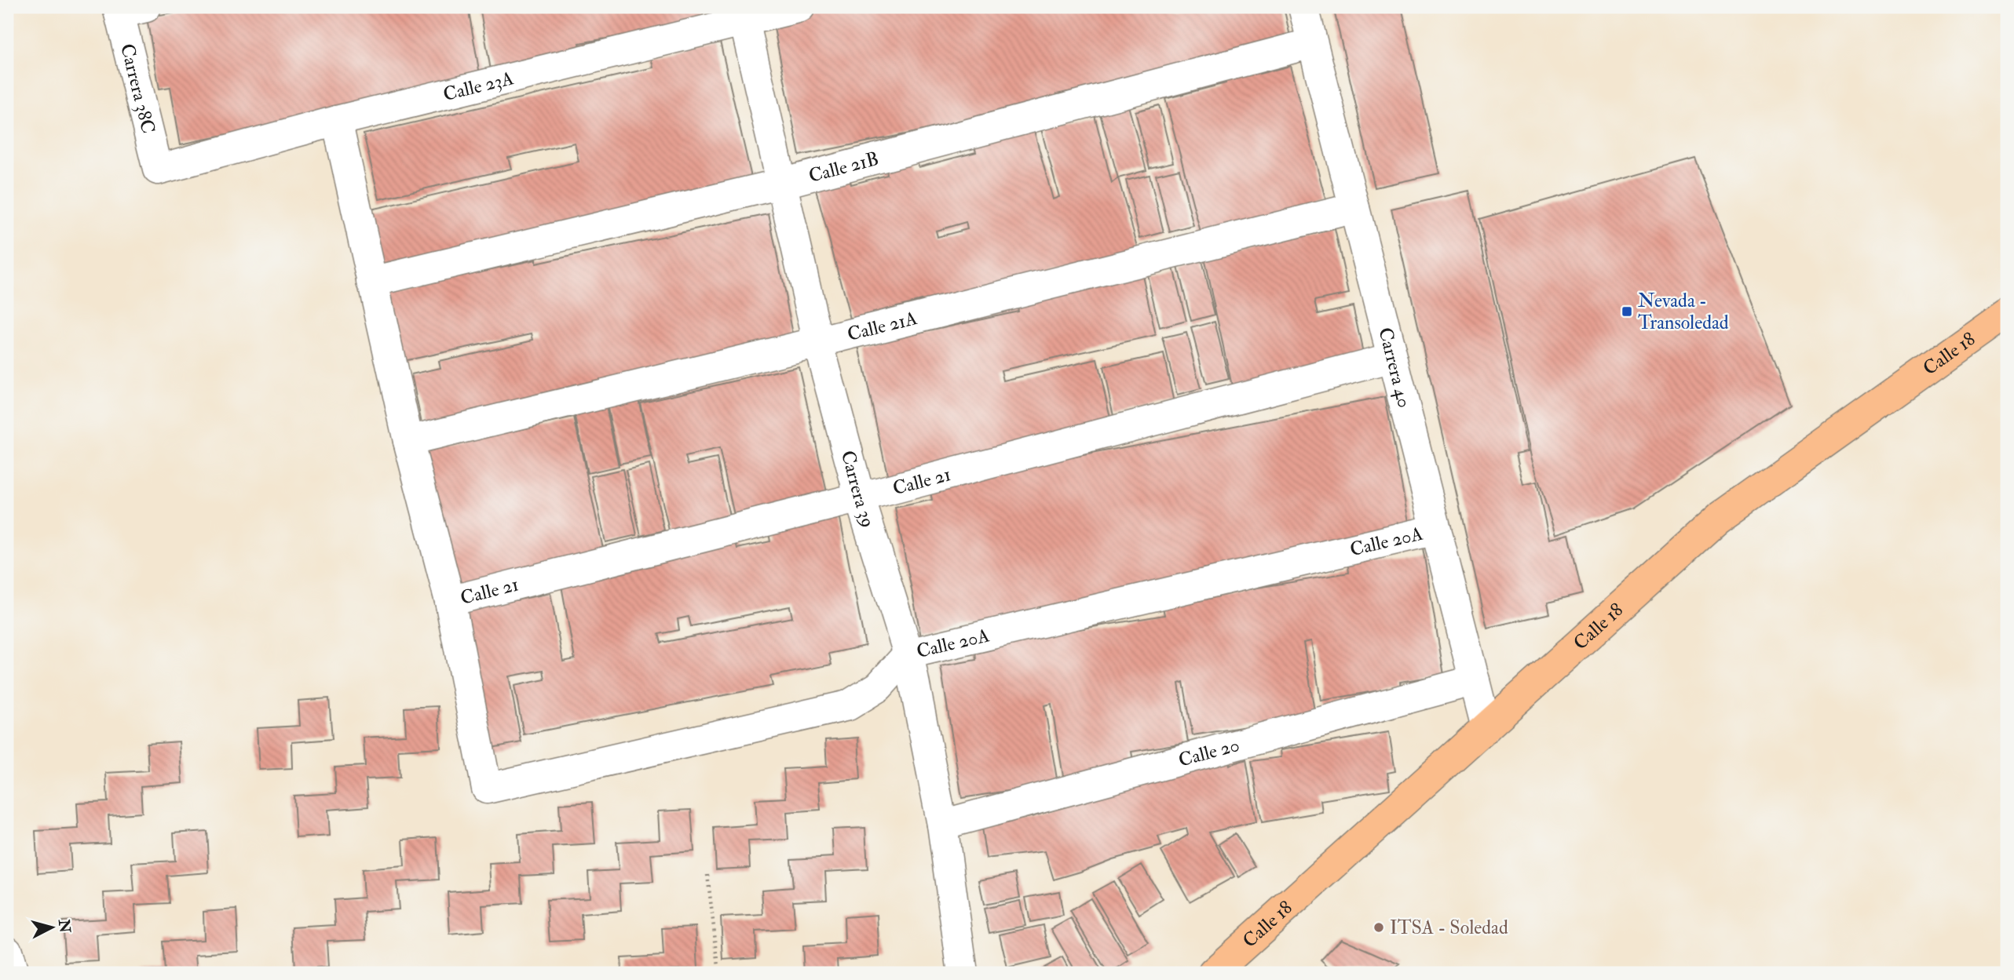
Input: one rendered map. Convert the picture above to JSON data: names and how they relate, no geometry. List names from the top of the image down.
{
  "streets": {
    "main road": ["Calle 18"],
    "street": [
      "Calle 23A",
      "Carrera 38C",
      "Calle 21B",
      "Calle 21A",
      "Carrera 40",
      "Calle 21",
      "Carrera 39",
      "Calle 20A",
      "Calle 20"
    ]
  },
  "crossings": [
    ["Calle 23A", "Carrera 38C"],
    ["Calle 23A", "Carrera 39"],
    ["Calle 21B", "Carrera 40"],
    ["Calle 21B", "Carrera 39"],
    ["Calle 21A", "Carrera 40"],
    ["Calle 21A", "Carrera 39"],
    ["Calle 18", "Carrera 40"],
    ["Carrera 40", "Calle 21"],
    ["Carrera 40", "Calle 20A"],
    ["Carrera 40", "Calle 20"],
    ["Calle 21", "Carrera 39"],
    ["Calle 21", "Calle 20A"],
    ["Carrera 39", "Calle 20A"],
    ["Carrera 39", "Calle 20"]
  ],
  "places": {
    "transit": ["Nevada - Transoledad"],
    "other": ["ITSA - Soledad"]
  },
  "north": "right"
}
